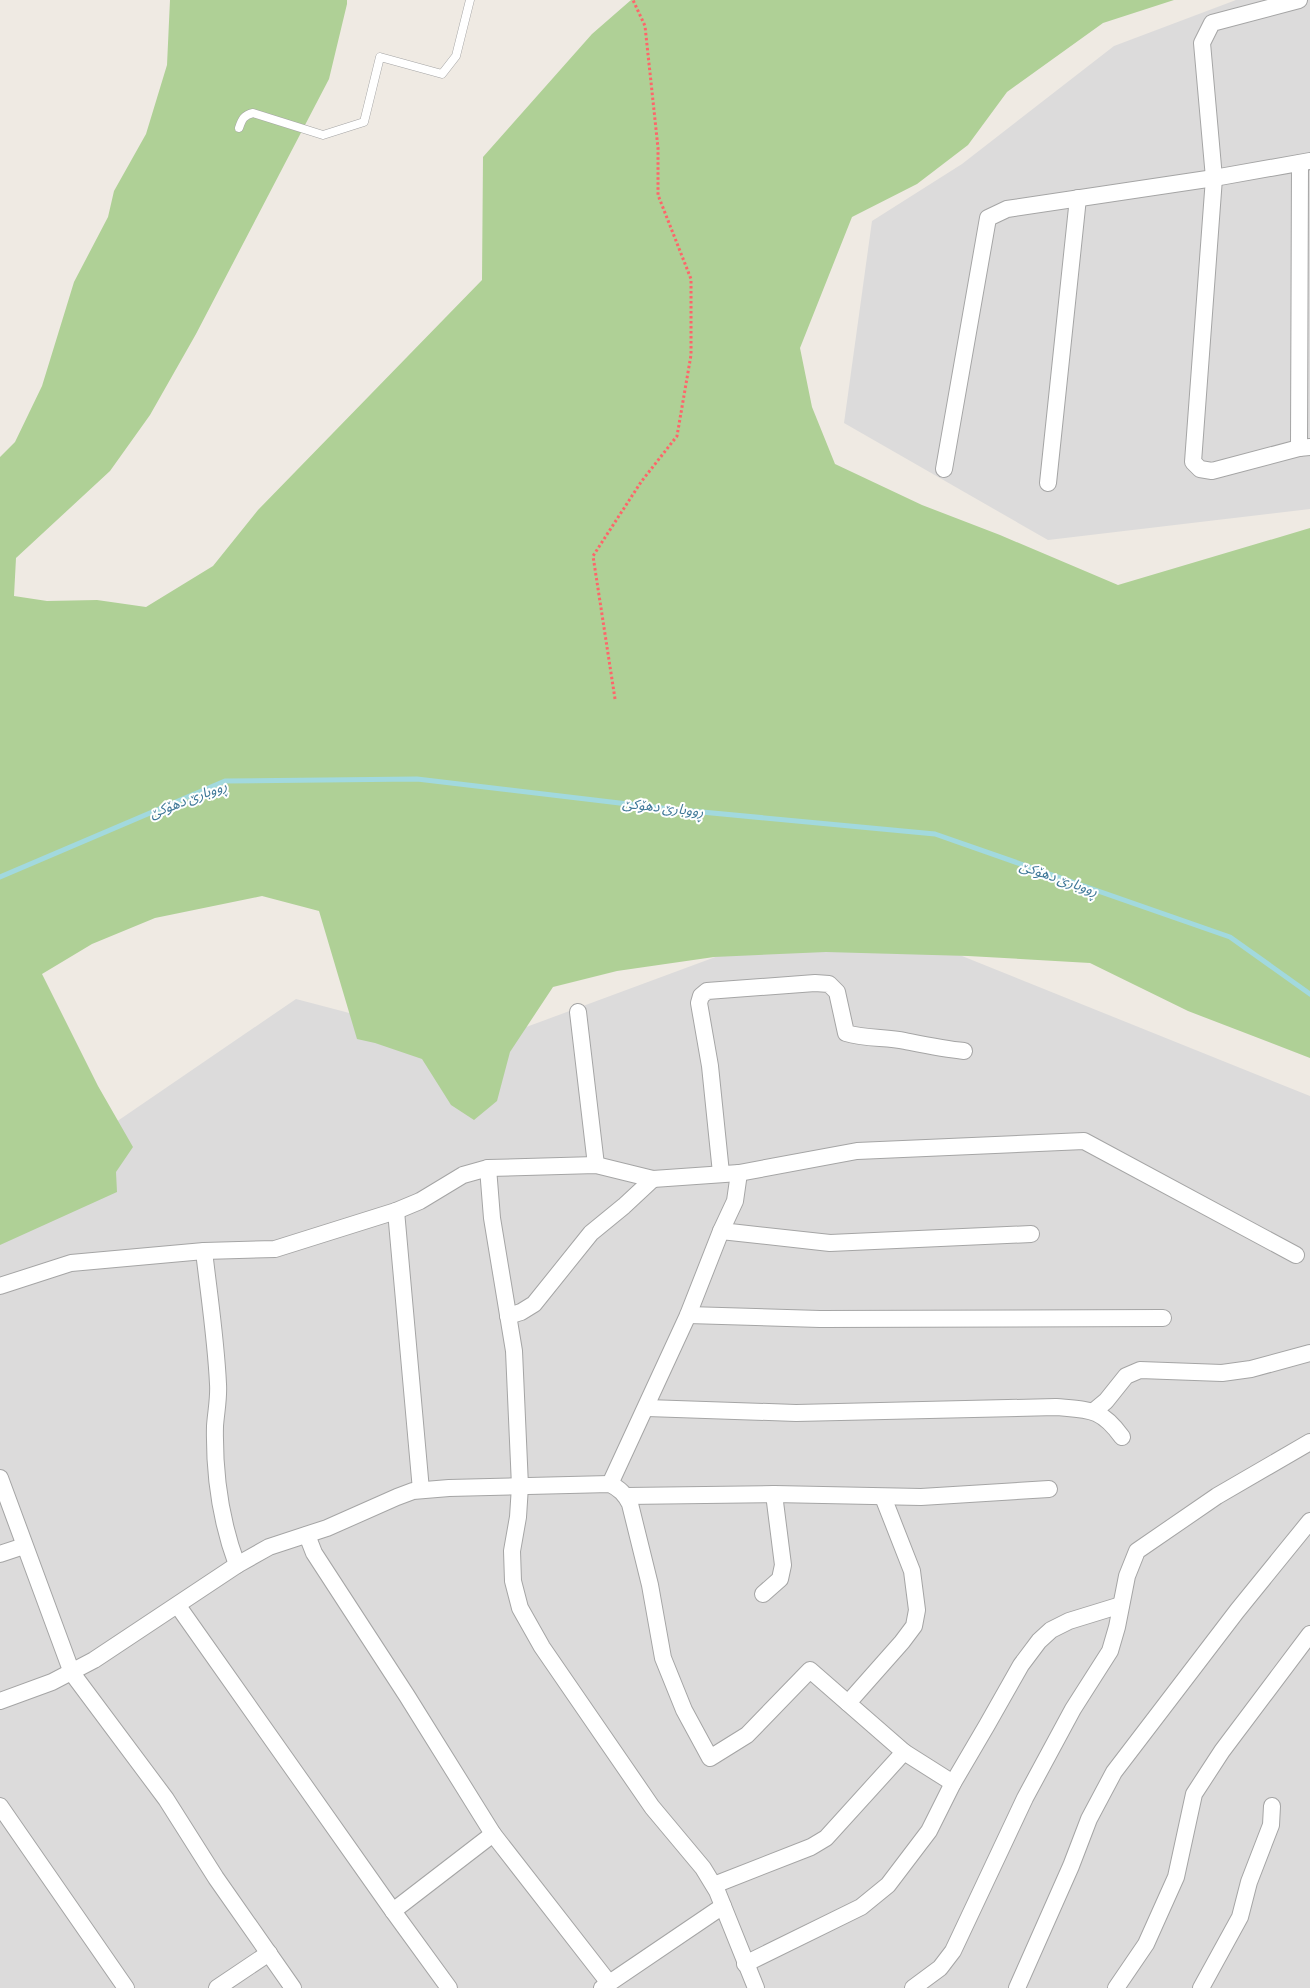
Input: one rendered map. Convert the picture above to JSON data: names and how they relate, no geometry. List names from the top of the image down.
{
  "water": ["ڕووبارێ دهۆكێ"]
}
